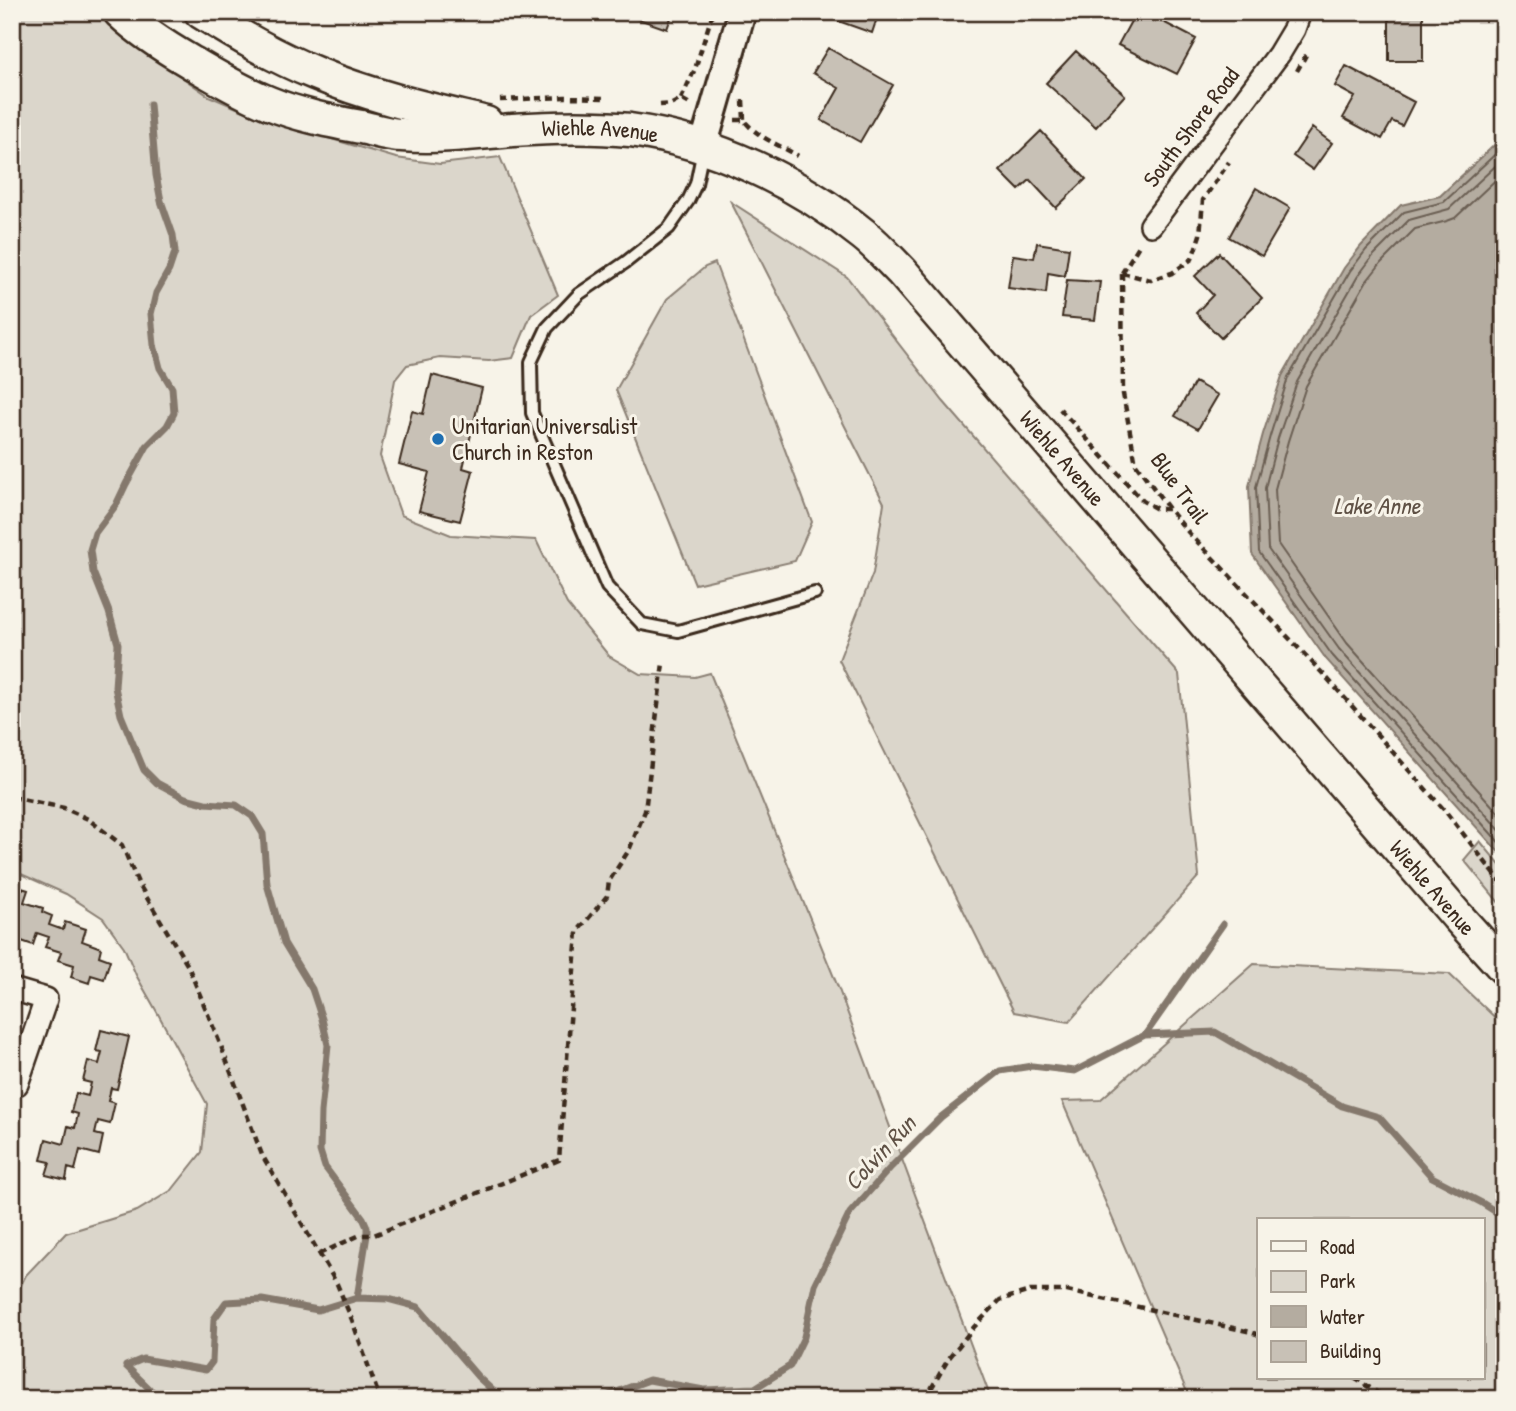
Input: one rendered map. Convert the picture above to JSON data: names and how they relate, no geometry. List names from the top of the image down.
{
  "streets": {
    "main road": ["Wiehle Avenue"],
    "street": ["South Shore Road"],
    "path": ["Blue Trail"]
  },
  "crossings": [
    ["South Shore Road", "Blue Trail"]
  ],
  "water": ["Lake Anne", "Colvin Run"],
  "places": ["Unitarian Universalist Church in Reston"],
  "legend": [
    "Road",
    "Park",
    "Water",
    "Building"
  ]
}
